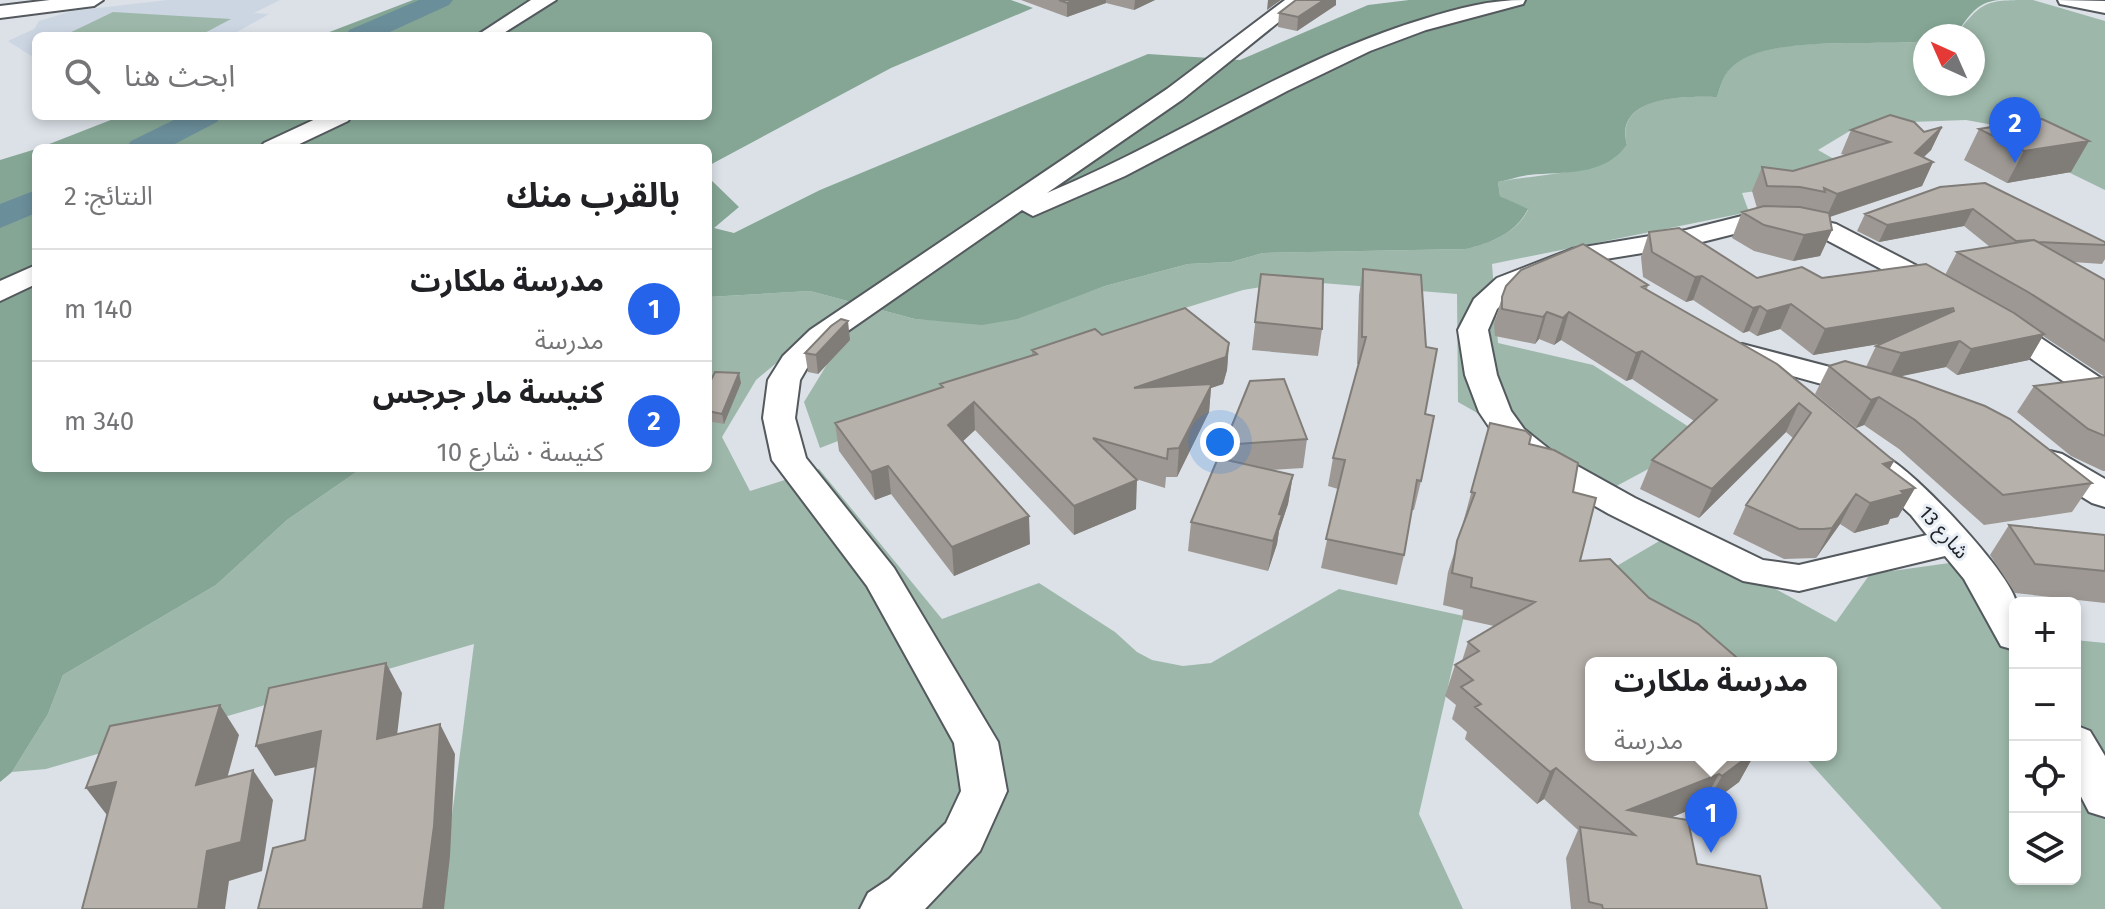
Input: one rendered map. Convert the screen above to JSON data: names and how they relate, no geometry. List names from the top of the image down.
{
  "streets": {
    "street": ["شارع 13"]
  },
  "north": "top left",
  "page": {
    "search": "ابحث هنا",
    "pins": ["2", "1"],
    "heading": ["بالقرب منك", "النتائج: 2"],
    "list": [
      {
        "mark": "1",
        "name": "مدرسة ملكارت",
        "note": "مدرسة",
        "value": "140 m"
      },
      {
        "mark": "2",
        "name": "كنيسة مار جرجس",
        "note": "كنيسة · شارع 10",
        "value": "340 m"
      }
    ],
    "map_buttons": ["+", "−"],
    "popup": ["مدرسة ملكارت", "مدرسة"]
  }
}
